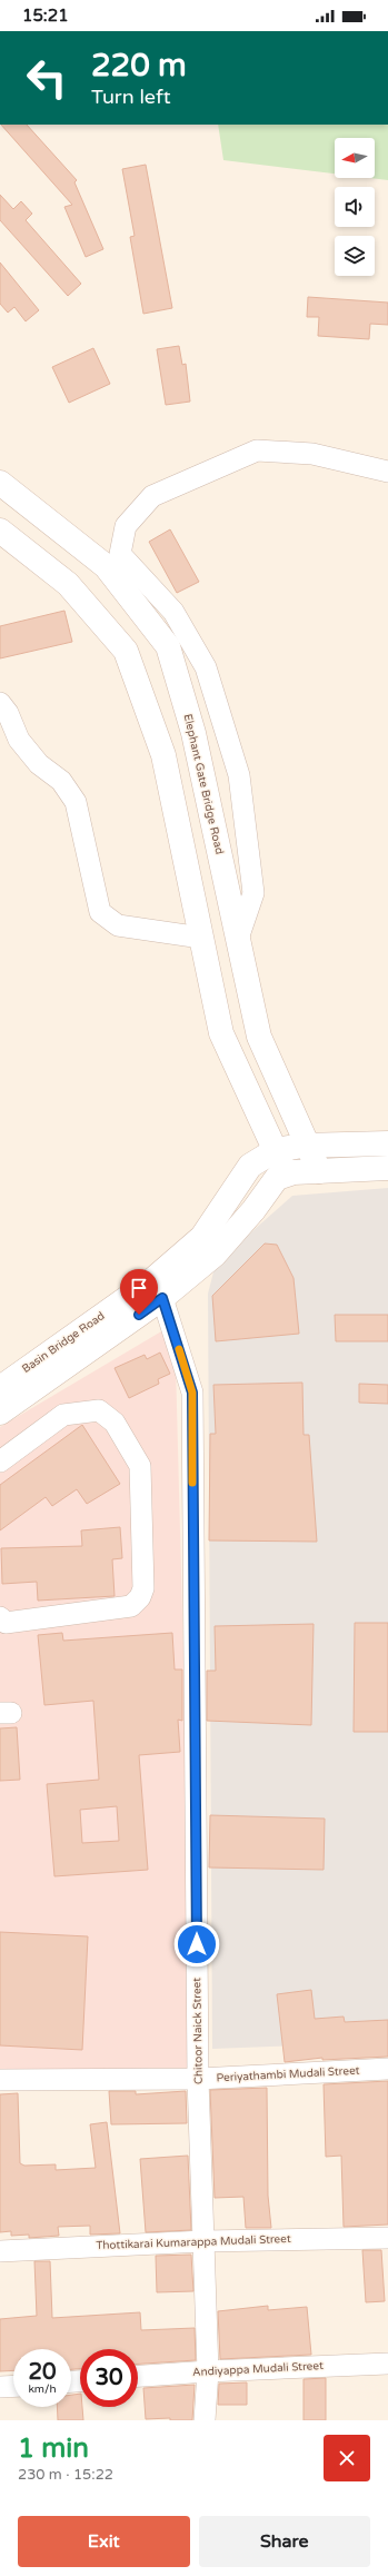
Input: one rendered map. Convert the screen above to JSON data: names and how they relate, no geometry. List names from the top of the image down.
{
  "streets": {
    "main road": ["Elephant Gate Bridge Road", "Basin Bridge Road"],
    "street": [
      "Chitoor Naick Street",
      "Periyathambi Mudali Street",
      "Thottikarai Kumarappa Mudali Street",
      "Andiyappa Mudali Street"
    ]
  },
  "crossings": [
    ["Chitoor Naick Street", "Periyathambi Mudali Street"],
    ["Chitoor Naick Street", "Thottikarai Kumarappa Mudali Street"],
    ["Chitoor Naick Street", "Andiyappa Mudali Street"]
  ],
  "north": "left",
  "page": {
    "status": "15:21",
    "turn": ["220 m", "Turn left"],
    "speed": "20 km/h",
    "limit": "30",
    "heading": ["1 min", "230 m · 15:22"],
    "buttons": ["Exit", "Share"]
  }
}
